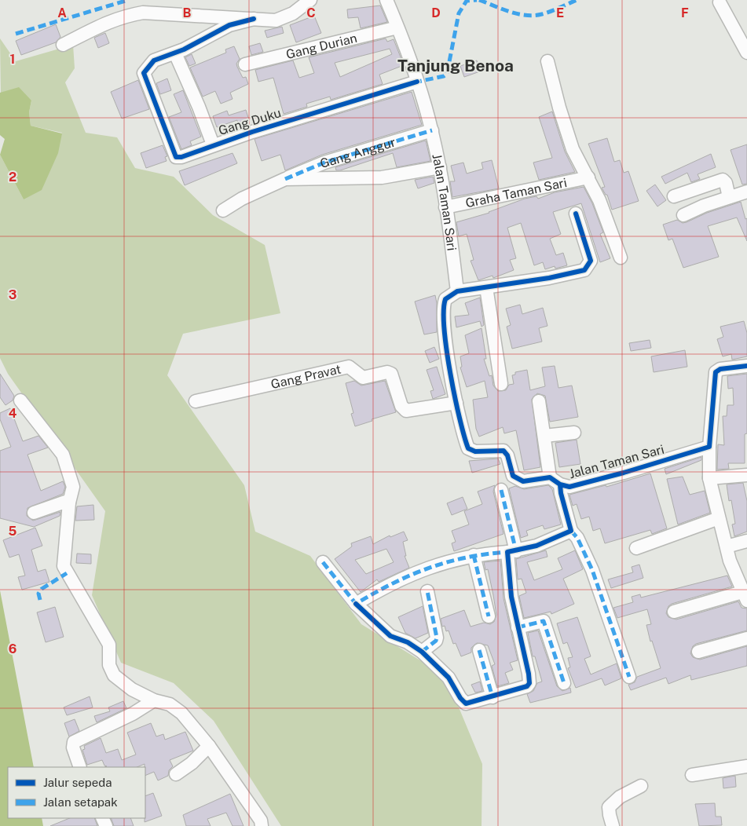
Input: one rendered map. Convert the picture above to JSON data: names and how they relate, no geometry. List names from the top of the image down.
{
  "streets": {
    "street": [
      "Gang Durian",
      "Gang Duku",
      "Gang Anggur",
      "Graha Taman Sari",
      "Jalan Taman Sari",
      "Gang Pravat"
    ]
  },
  "crossings": [
    ["Gang Durian", "Jalan Taman Sari"],
    ["Gang Duku", "Jalan Taman Sari"],
    ["Gang Anggur", "Jalan Taman Sari"],
    ["Graha Taman Sari", "Jalan Taman Sari"],
    ["Jalan Taman Sari", "Gang Pravat"]
  ],
  "districts": ["Tanjung Benoa"],
  "legend": ["Jalur sepeda", "Jalan setapak"],
  "grid": {
    "columns": [
      "A",
      "B",
      "C",
      "D",
      "E",
      "F"
    ],
    "rows": [
      "1",
      "2",
      "3",
      "4",
      "5",
      "6"
    ]
  }
}
